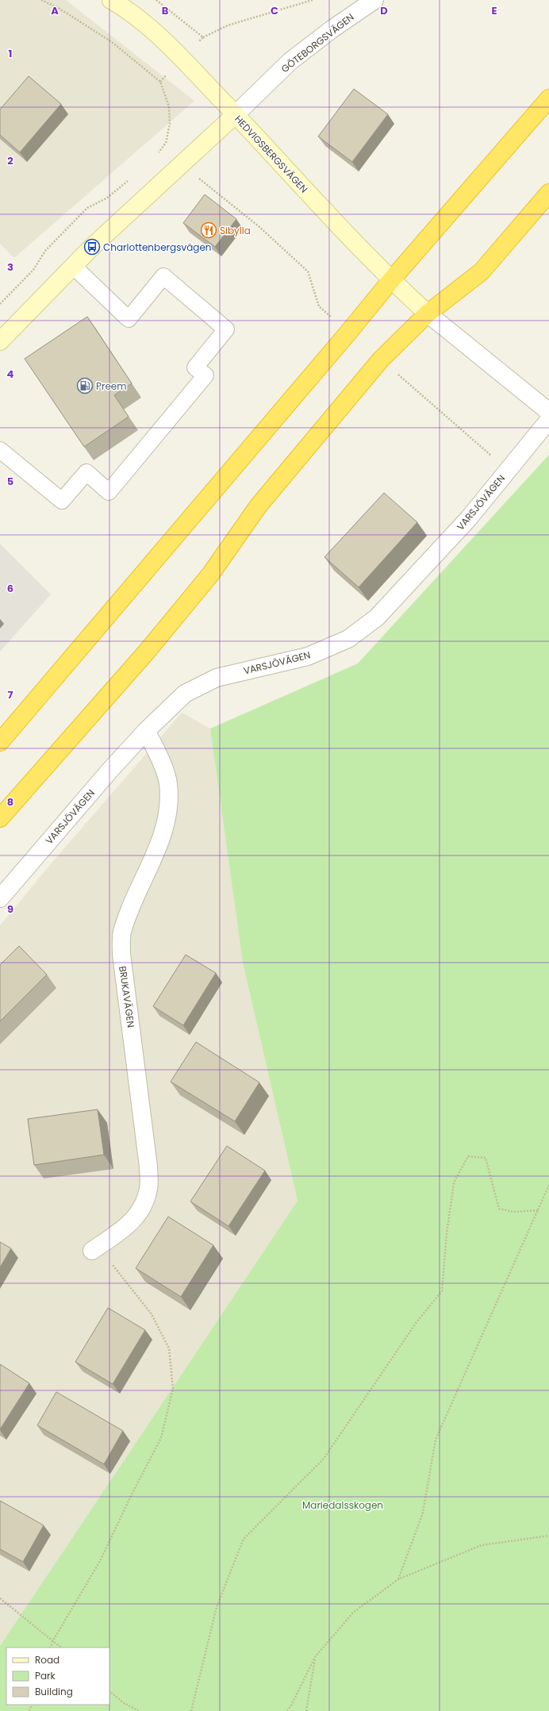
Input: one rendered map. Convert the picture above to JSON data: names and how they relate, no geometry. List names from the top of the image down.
{
  "streets": {
    "street": [
      "GÖTEBORGSVÄGEN",
      "HEDVIGSBERGSVÄGEN",
      "VARSJÖVÄGEN",
      "BRUKAVÄGEN"
    ]
  },
  "crossings": [
    ["GÖTEBORGSVÄGEN", "HEDVIGSBERGSVÄGEN"],
    ["VARSJÖVÄGEN", "BRUKAVÄGEN"]
  ],
  "parks": ["Mariedalsskogen"],
  "places": {
    "restaurant": ["Sibylla"],
    "bus stop": ["Charlottenbergsvägen"],
    "fuel station": ["Preem"]
  },
  "legend": ["Road", "Park", "Building"],
  "grid": {
    "columns": [
      "A",
      "B",
      "C",
      "D",
      "E"
    ],
    "rows": [
      "1",
      "2",
      "3",
      "4",
      "5",
      "6",
      "7",
      "8",
      "9"
    ]
  }
}
